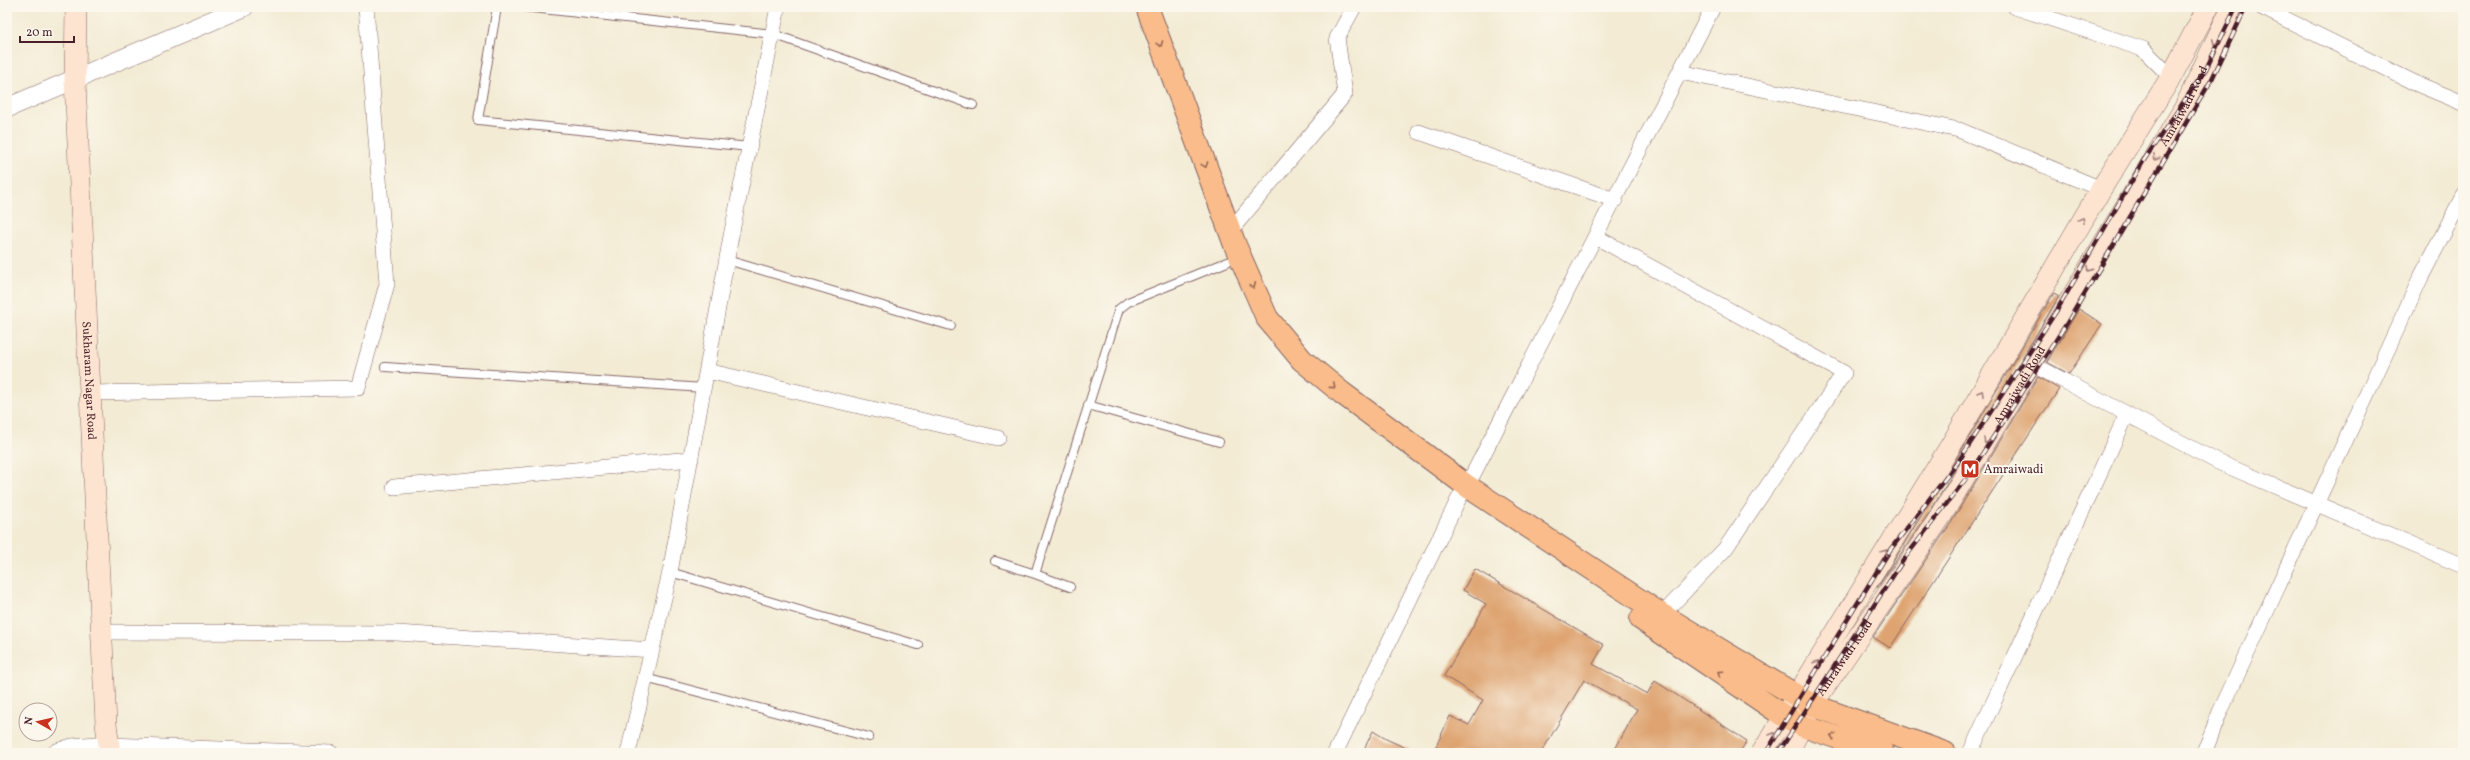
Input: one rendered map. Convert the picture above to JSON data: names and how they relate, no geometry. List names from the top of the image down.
{
  "streets": {
    "main road": ["Amraiwadi Road", "Sukharam Nagar Road"]
  },
  "places": {
    "metro station": ["Amraiwadi"]
  },
  "scale_bar": "20 m",
  "north": "left"
}
